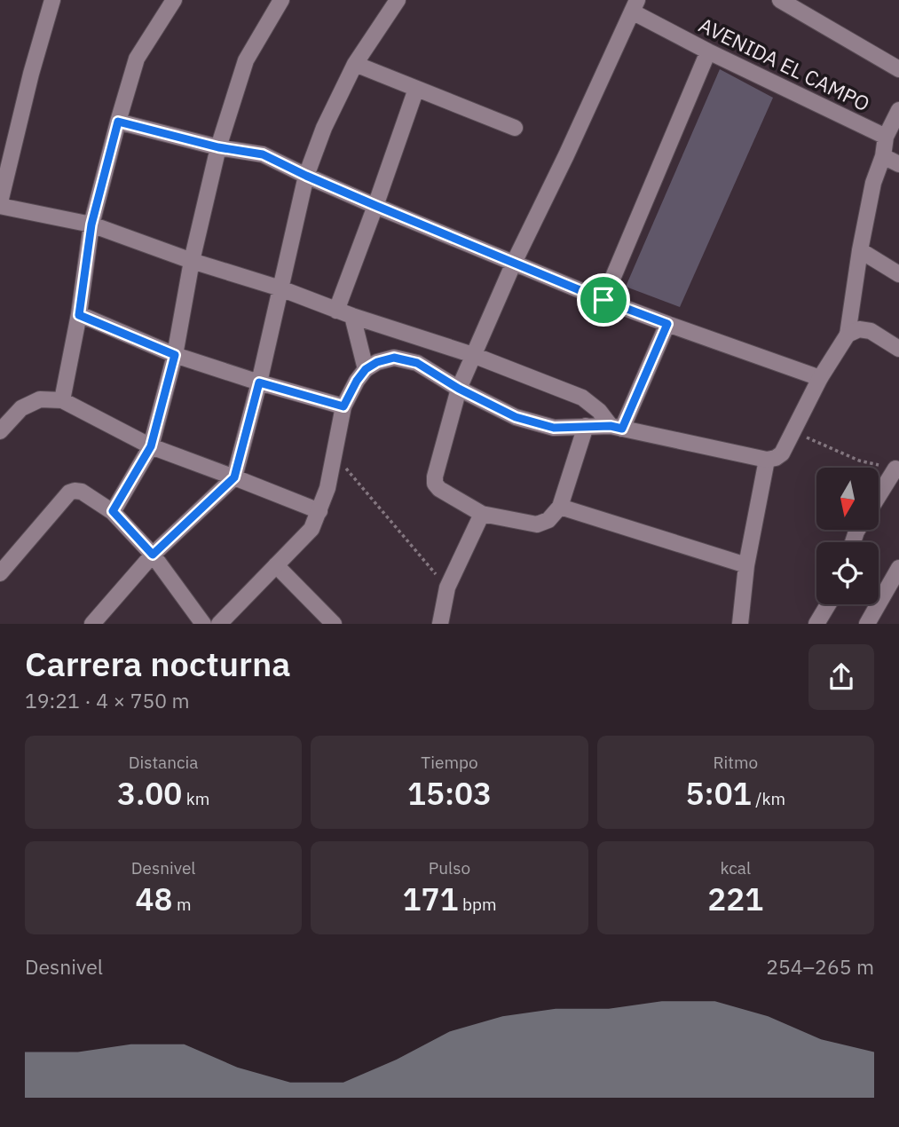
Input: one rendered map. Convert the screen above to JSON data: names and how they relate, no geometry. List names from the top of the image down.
{
  "streets": {
    "street": ["AVENIDA EL CAMPO"]
  },
  "north": "bottom",
  "page": {
    "heading": ["Carrera nocturna", "19:21 · 4 × 750 m"],
    "stats": [
      ["Distancia", "3.00 km"],
      ["Tiempo", "15:03"],
      ["Ritmo", "5:01 /km"],
      ["Desnivel", "48 m"],
      ["Pulso", "171 bpm"],
      ["kcal", "221"]
    ],
    "chart": ["Desnivel", "254–265 m"]
  }
}
